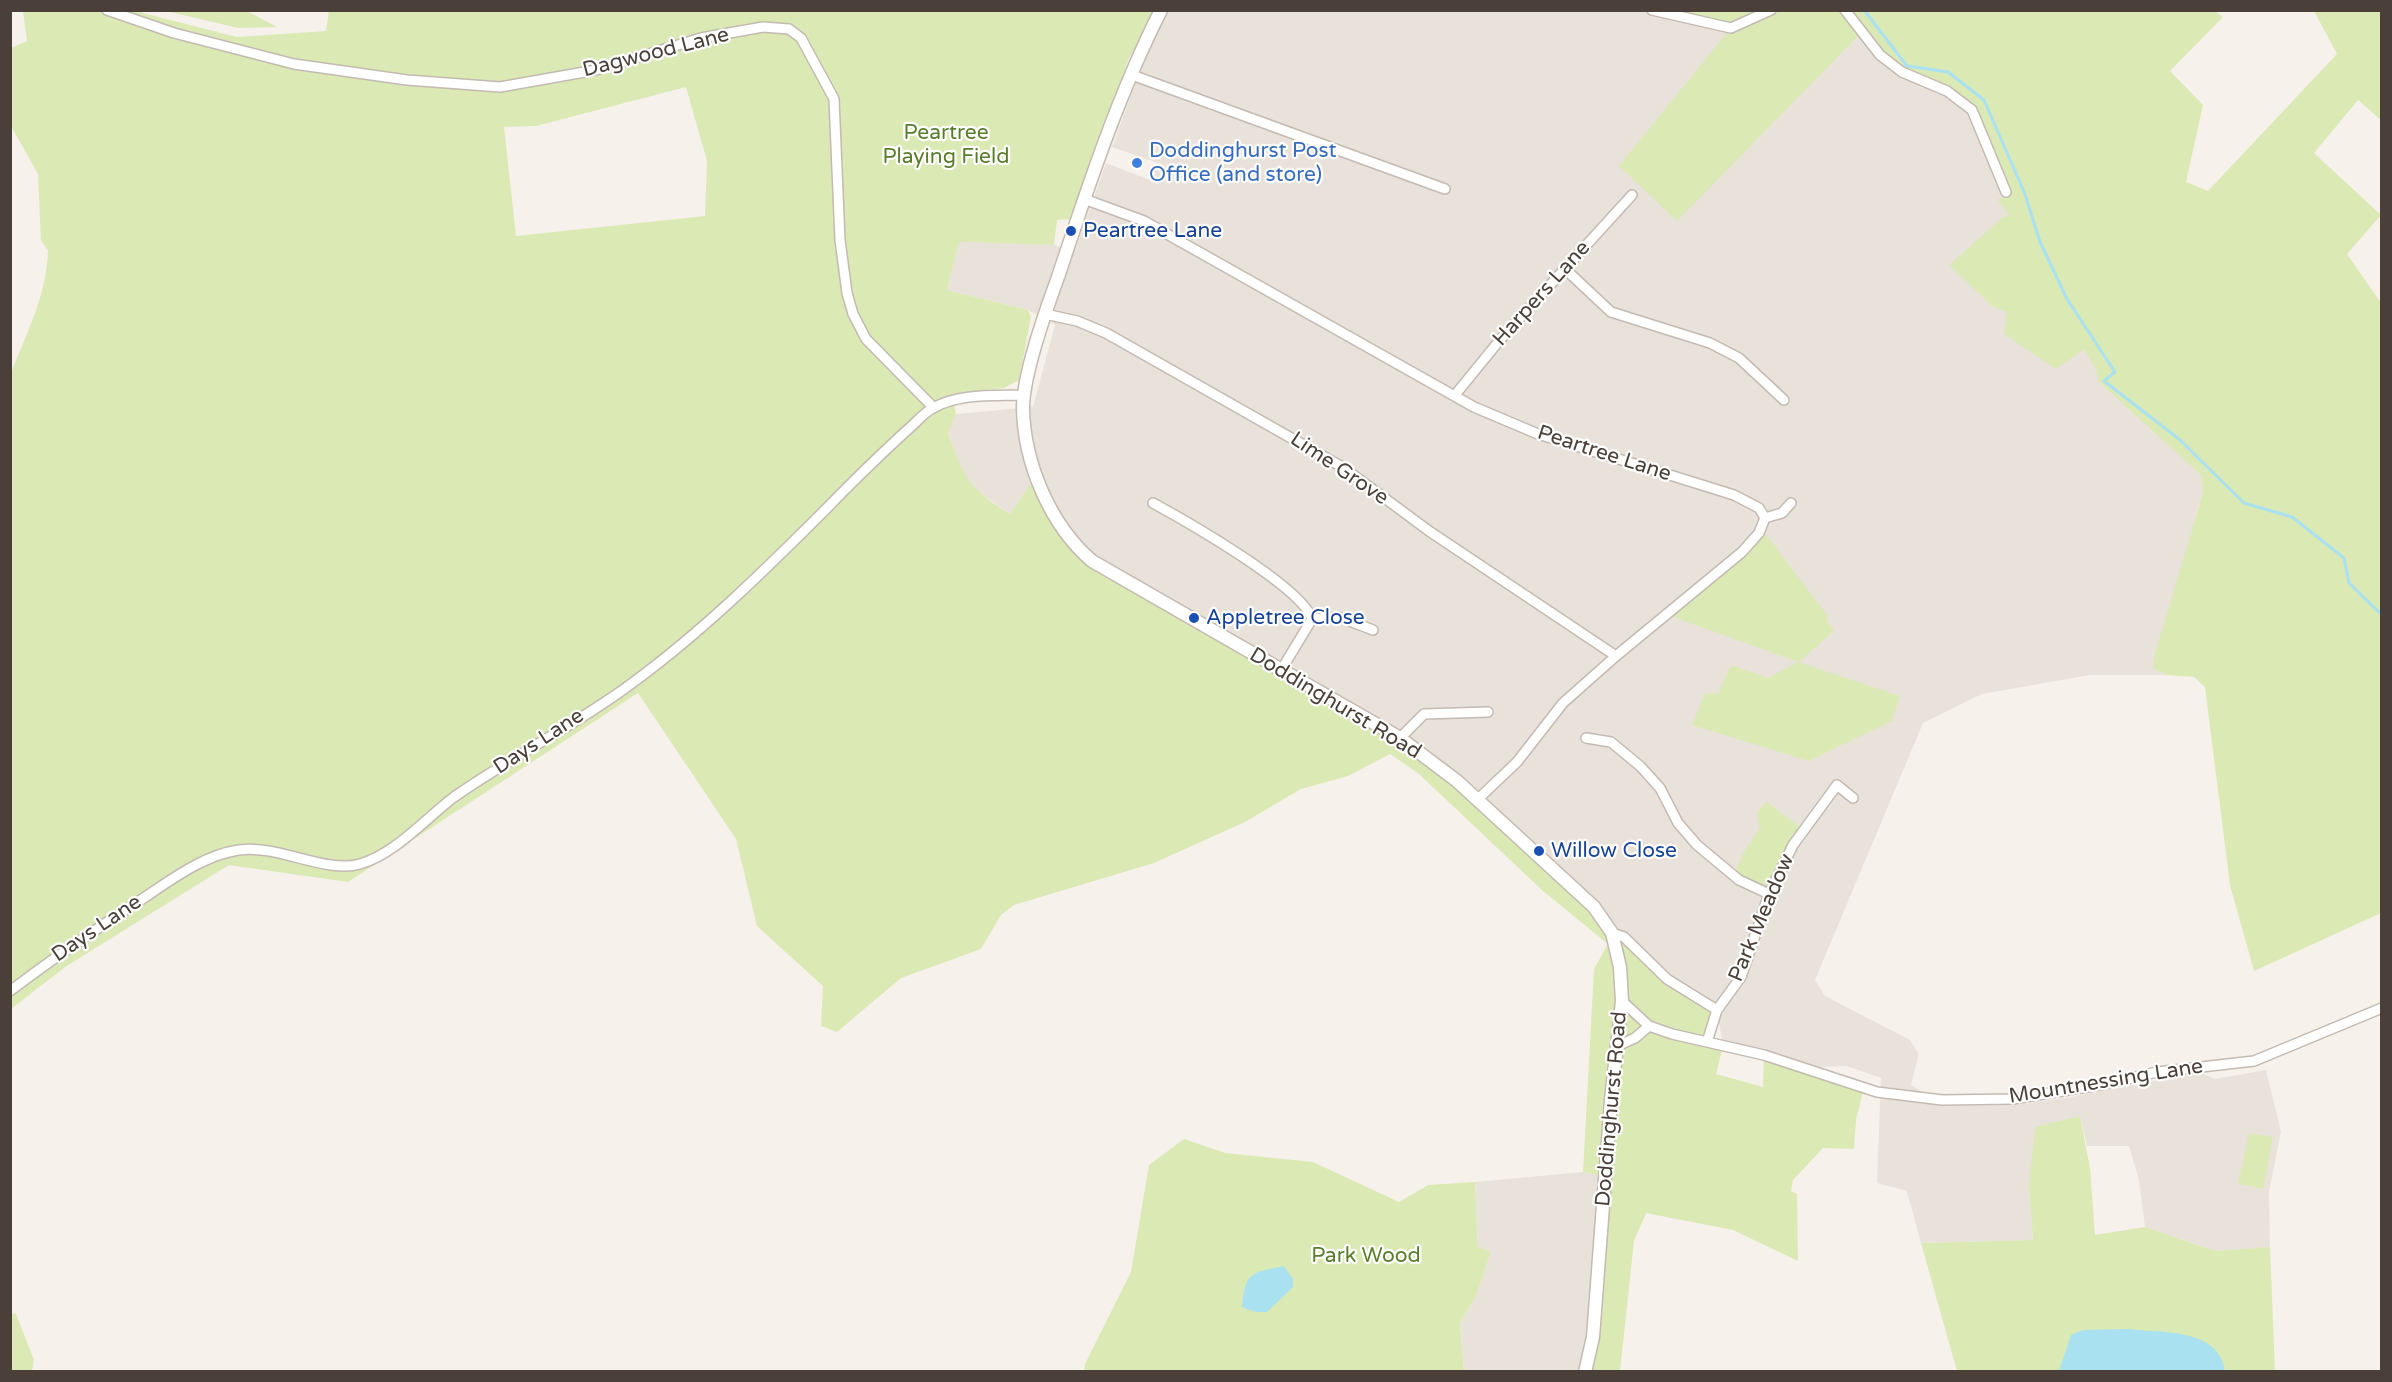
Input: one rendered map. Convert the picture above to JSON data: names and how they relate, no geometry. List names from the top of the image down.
{
  "streets": {
    "street": [
      "Dagwood Lane",
      "Harpers Lane",
      "Peartree Lane",
      "Lime Grove",
      "Doddinghurst Road",
      "Days Lane",
      "Park Meadow",
      "Mountnessing Lane"
    ]
  },
  "crossings": [
    ["Dagwood Lane", "Days Lane"],
    ["Harpers Lane", "Peartree Lane"],
    ["Peartree Lane", "Doddinghurst Road"],
    ["Lime Grove", "Doddinghurst Road"],
    ["Doddinghurst Road", "Days Lane"],
    ["Doddinghurst Road", "Mountnessing Lane"],
    ["Park Meadow", "Mountnessing Lane"]
  ],
  "parks": ["Peartree Playing Field", "Park Wood"],
  "places": [
    "Doddinghurst Post Office (and store)",
    "Peartree Lane",
    "Appletree Close",
    "Willow Close"
  ]
}
